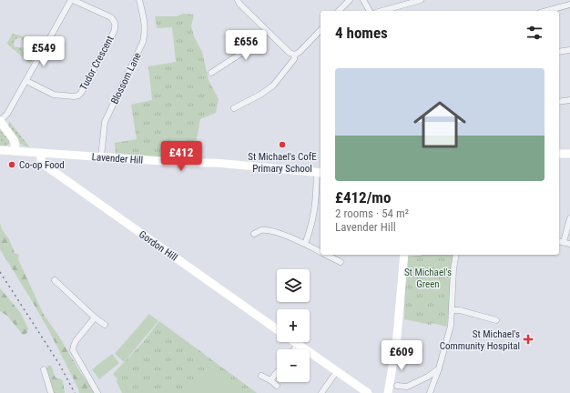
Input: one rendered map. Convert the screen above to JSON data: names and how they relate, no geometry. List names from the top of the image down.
{
  "streets": {
    "street": [
      "Tudor Crescent",
      "Blossom Lane",
      "Lavender Hill",
      "Gordon Hill"
    ]
  },
  "crossings": [
    ["Blossom Lane", "Lavender Hill"],
    ["Lavender Hill", "Gordon Hill"]
  ],
  "parks": ["St Michael's Green"],
  "places": {
    "other": ["St Michael's CofE Primary School", "Co-op Food"],
    "health": ["St Michael's Community Hospital"]
  },
  "page": {
    "heading": "4 homes",
    "price": [
      "£656",
      "£549",
      "£412",
      "£609"
    ],
    "list": [
      {
        "name": "£412/mo",
        "note": "2 rooms · 54 m² · Lavender Hill"
      }
    ],
    "map_buttons": ["+", "−"]
  }
}
